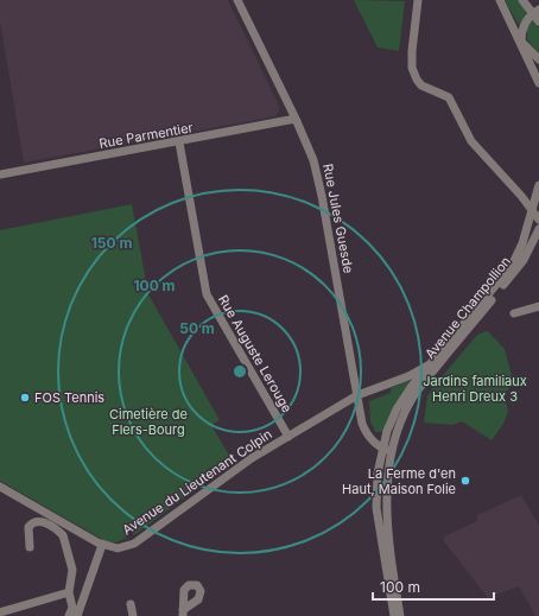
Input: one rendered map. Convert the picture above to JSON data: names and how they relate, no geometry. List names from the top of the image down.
{
  "streets": {
    "street": [
      "Rue Parmentier",
      "Rue Jules Guesde",
      "Avenue Champollion",
      "Rue Auguste Lerouge",
      "Avenue du Lieutenant Colpin"
    ]
  },
  "crossings": [
    ["Rue Parmentier", "Rue Jules Guesde"],
    ["Rue Parmentier", "Rue Auguste Lerouge"],
    ["Rue Jules Guesde", "Avenue Champollion"],
    ["Rue Jules Guesde", "Avenue du Lieutenant Colpin"],
    ["Avenue Champollion", "Avenue du Lieutenant Colpin"],
    ["Rue Auguste Lerouge", "Avenue du Lieutenant Colpin"]
  ],
  "parks": ["Jardins familiaux Henri Dreux 3", "Cimetière de Flers-Bourg"],
  "places": ["FOS Tennis", "La Ferme d'en Haut, Maison Folie"],
  "scale_bar": "100 m",
  "rings": ["150 m", "100 m", "50 m"]
}
